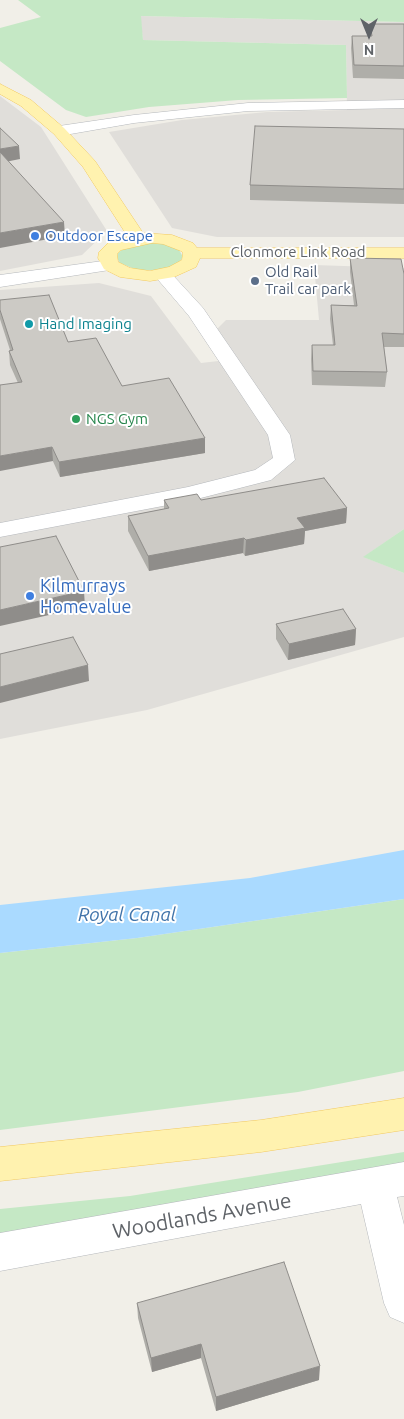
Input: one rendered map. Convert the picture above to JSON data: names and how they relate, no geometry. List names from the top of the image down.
{
  "streets": {
    "main road": ["Clonmore Link Road"],
    "street": ["Woodlands Avenue"]
  },
  "water": ["Royal Canal"],
  "places": [
    "Outdoor Escape",
    "Old Rail Trail car park",
    "Hand Imaging",
    "NGS Gym",
    "Kilmurrays Homevalue"
  ],
  "north": "bottom"
}
